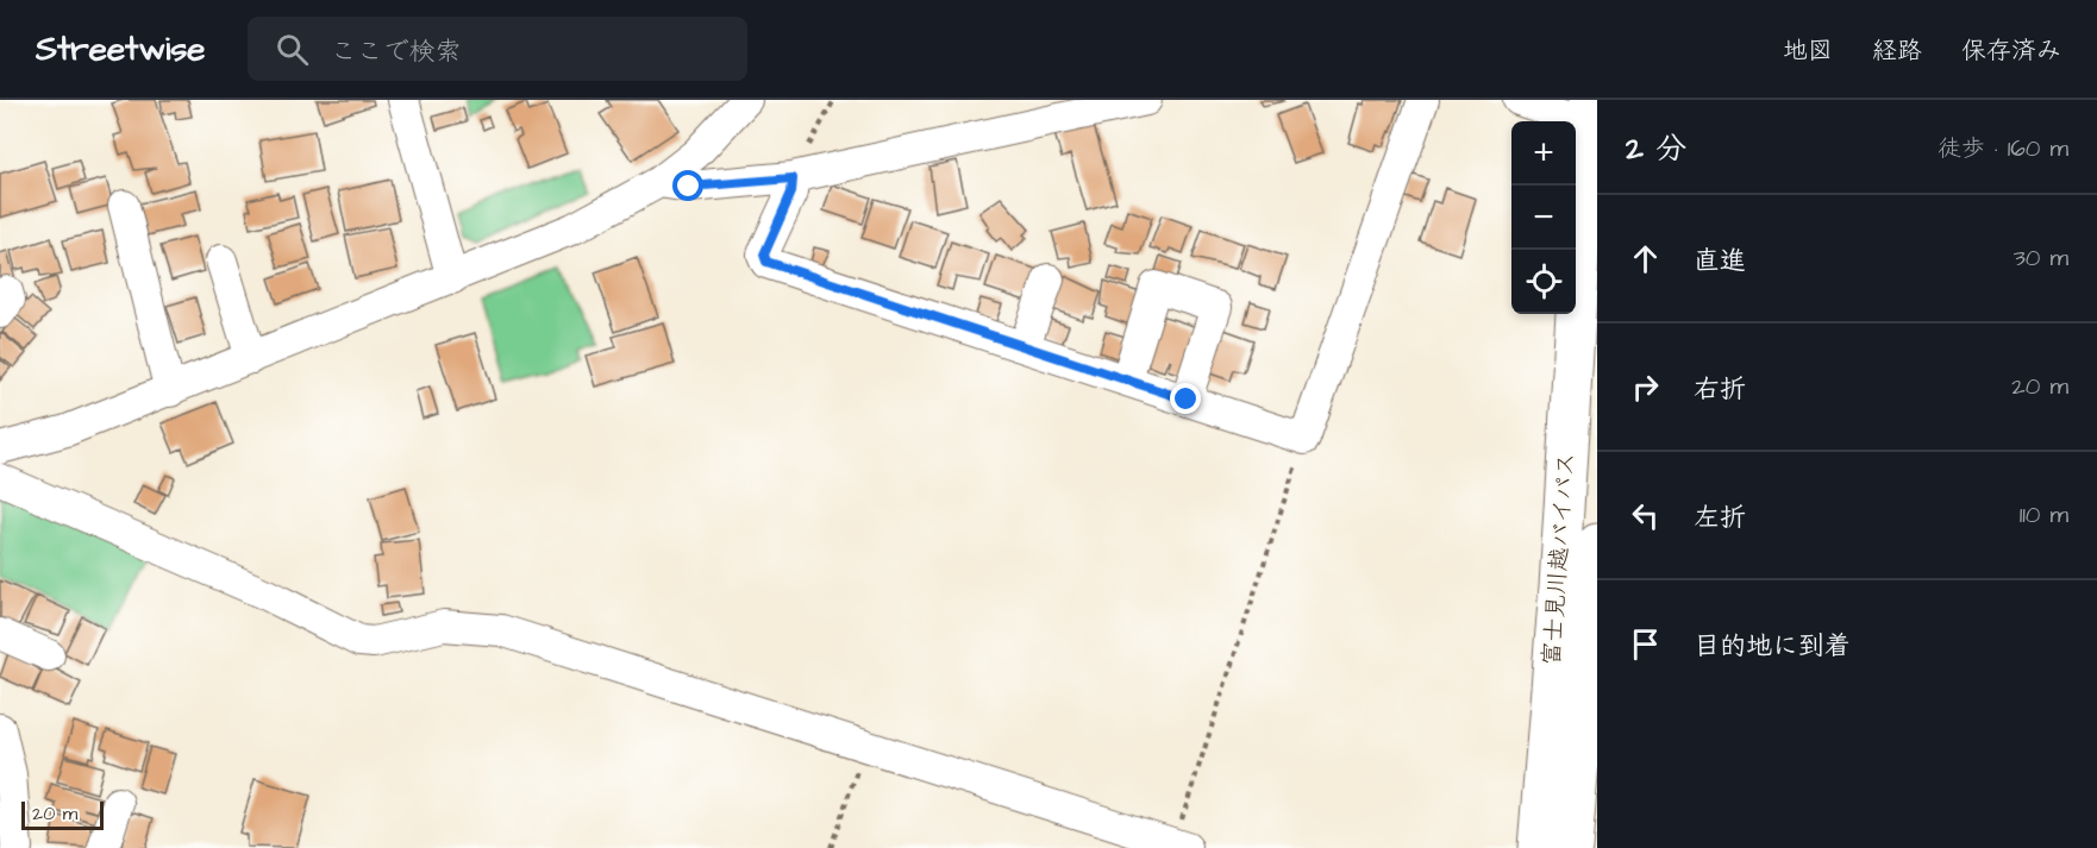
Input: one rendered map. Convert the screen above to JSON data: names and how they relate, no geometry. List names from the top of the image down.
{
  "streets": {
    "highway": ["富士見川越バイパス"]
  },
  "scale_bar": "20 m",
  "page": {
    "header": "Streetwise",
    "search": "ここで検索",
    "nav": ["地図", "経路", "保存済み"],
    "heading": ["2 分", "徒歩 · 160 m"],
    "map_buttons": ["+", "−"],
    "list": [
      ["直進", "30 m"],
      ["右折", "20 m"],
      ["左折", "110 m"],
      "目的地に到着"
    ],
    "scale": "20 m"
  }
}
